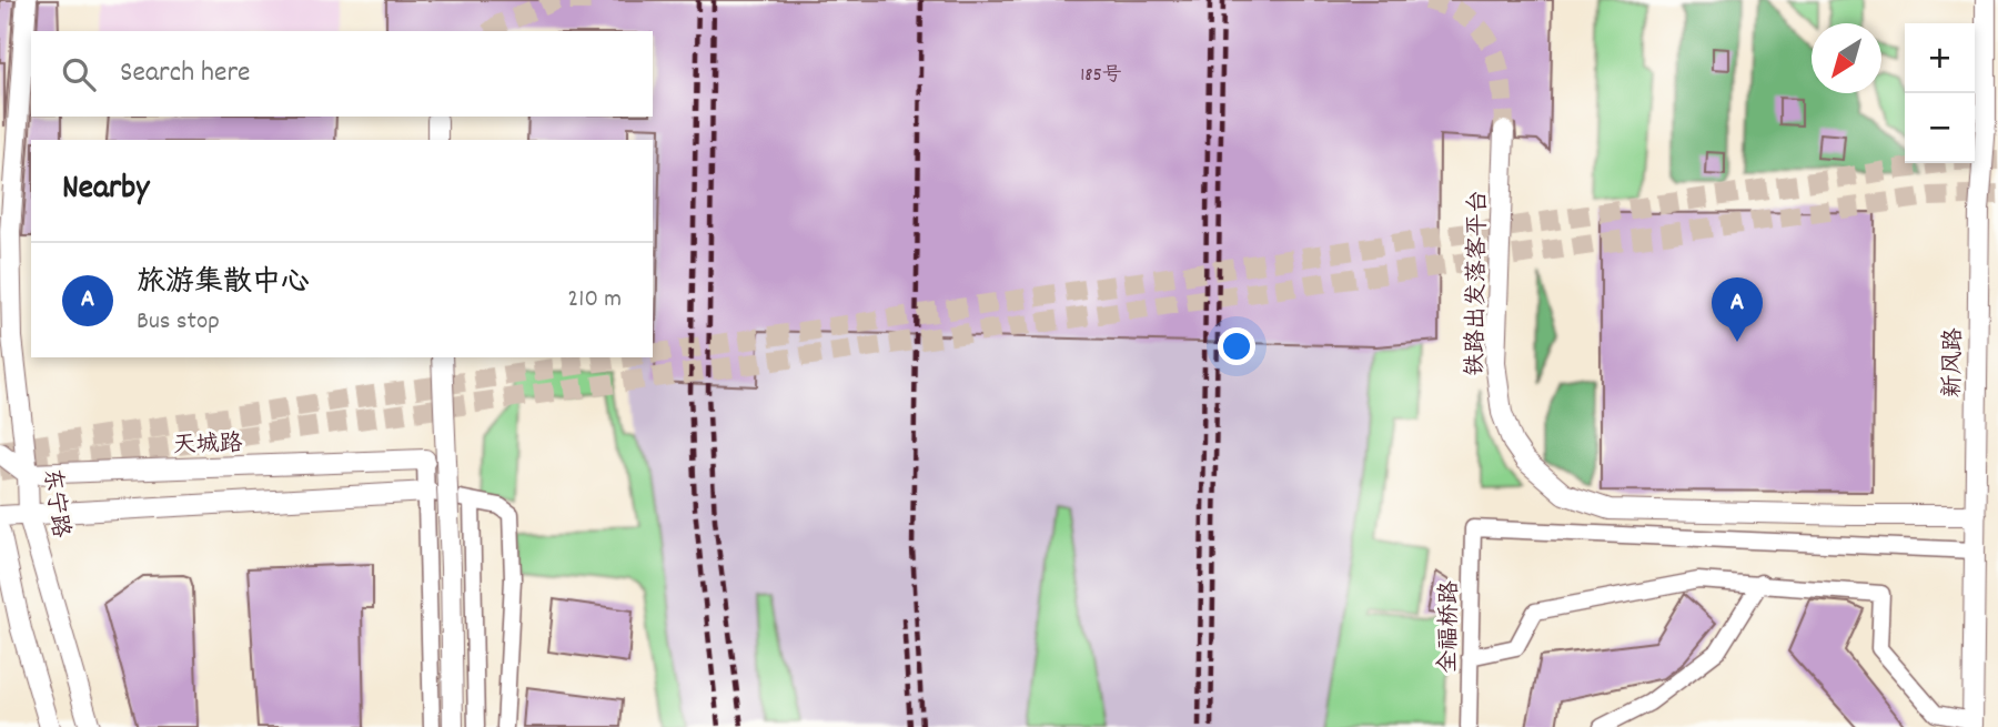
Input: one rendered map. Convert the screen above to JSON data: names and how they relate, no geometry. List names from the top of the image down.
{
  "streets": {
    "main road": [
      "铁路出发落客平台",
      "新风路",
      "天城路",
      "东宁路"
    ],
    "street": ["全福桥路"]
  },
  "crossings": [
    ["铁路出发落客平台", "新风路"],
    ["新风路", "全福桥路"],
    ["天城路", "东宁路"]
  ],
  "house_numbers": ["185号"],
  "north": "bottom left",
  "page": {
    "map_buttons": ["+", "−"],
    "search": "Search here",
    "heading": "Nearby",
    "list": [
      {
        "mark": "A",
        "name": "旅游集散中心",
        "note": "Bus stop",
        "value": "210 m"
      }
    ],
    "pins": "A"
  }
}
